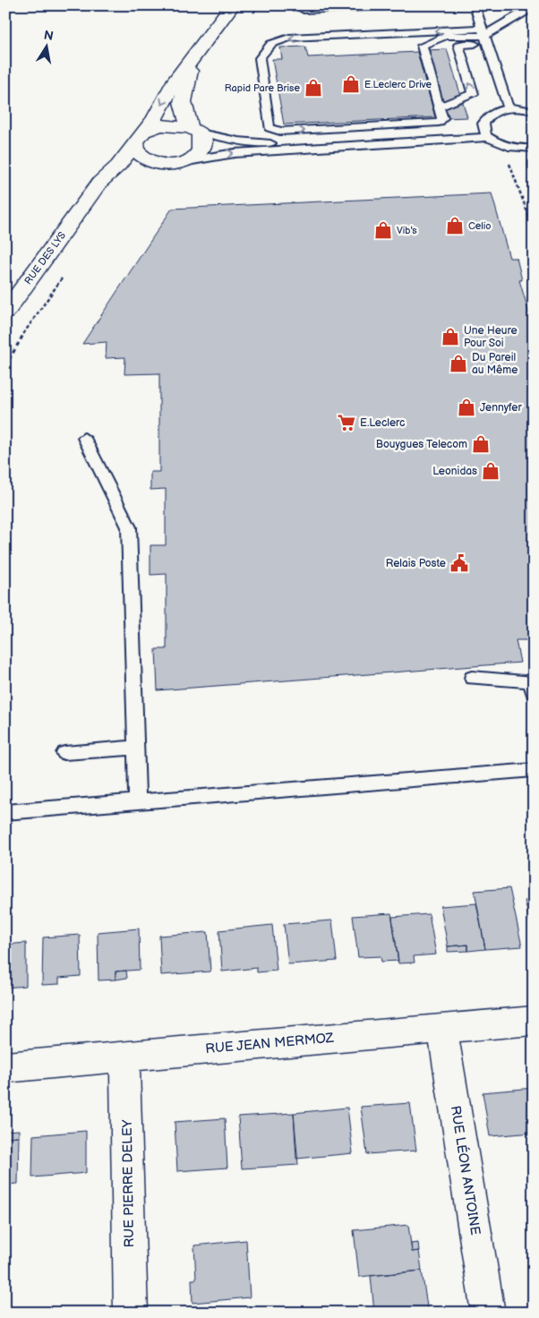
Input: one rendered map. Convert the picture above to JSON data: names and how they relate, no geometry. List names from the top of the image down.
{
  "streets": {
    "street": [
      "RUE DES LYS",
      "RUE JEAN MERMOZ",
      "RUE LÉON ANTOINE",
      "RUE PIERRE DELEY"
    ]
  },
  "crossings": [
    ["RUE JEAN MERMOZ", "RUE LÉON ANTOINE"],
    ["RUE JEAN MERMOZ", "RUE PIERRE DELEY"]
  ],
  "places": {
    "shop": [
      "E.Leclerc Drive",
      "Rapid Pare Brise",
      "Celio",
      "Vib's",
      "Une Heure Pour Soi",
      "Du Pareil au Même",
      "Jennyfer",
      "Bouygues Telecom",
      "Leonidas"
    ],
    "supermarket": ["E.Leclerc"],
    "public building": ["Relais Poste"]
  },
  "north": "top"
}
